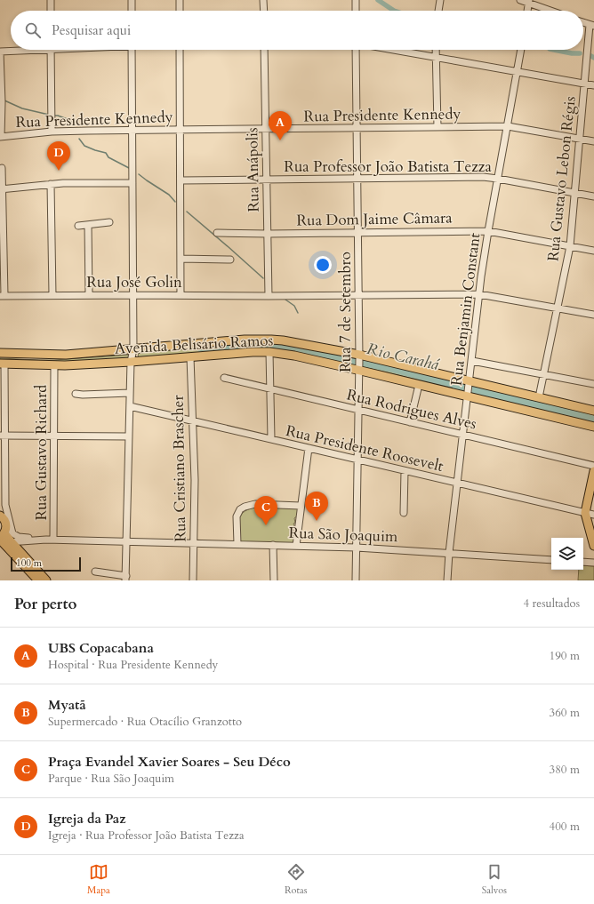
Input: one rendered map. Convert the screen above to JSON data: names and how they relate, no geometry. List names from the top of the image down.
{
  "streets": {
    "main road": ["Avenida Belisário Ramos"],
    "street": [
      "Rua Presidente Kennedy",
      "Rua Professor João Batista Tezza",
      "Rua Anápolis",
      "Rua Gustavo Lebon Régis",
      "Rua Dom Jaime Câmara",
      "Rua José Golin",
      "Rua Benjamin Constant",
      "Rua 7 de Setembro",
      "Rua Rodrigues Alves",
      "Rua Presidente Roosevelt",
      "Rua Gustavo Richard",
      "Rua Cristiano Brascher",
      "Rua São Joaquim"
    ]
  },
  "crossings": [
    ["Rua Presidente Kennedy", "Rua Anápolis"],
    ["Rua Presidente Kennedy", "Rua Gustavo Lebon Régis"],
    ["Rua Presidente Kennedy", "Rua Benjamin Constant"],
    ["Rua Presidente Kennedy", "Rua 7 de Setembro"],
    ["Rua Professor João Batista Tezza", "Rua Anápolis"],
    ["Rua Professor João Batista Tezza", "Rua Gustavo Lebon Régis"],
    ["Rua Professor João Batista Tezza", "Rua Benjamin Constant"],
    ["Rua Professor João Batista Tezza", "Rua 7 de Setembro"],
    ["Rua Anápolis", "Rua Dom Jaime Câmara"],
    ["Rua Anápolis", "Rua José Golin"],
    ["Rua Gustavo Lebon Régis", "Rua Dom Jaime Câmara"],
    ["Rua Gustavo Lebon Régis", "Rua José Golin"],
    ["Rua Gustavo Lebon Régis", "Avenida Belisário Ramos"],
    ["Rua Dom Jaime Câmara", "Rua Benjamin Constant"],
    ["Rua Dom Jaime Câmara", "Rua 7 de Setembro"],
    ["Rua José Golin", "Rua Benjamin Constant"],
    ["Rua José Golin", "Rua 7 de Setembro"],
    ["Rua Benjamin Constant", "Avenida Belisário Ramos"],
    ["Rua Benjamin Constant", "Rua Rodrigues Alves"],
    ["Rua Benjamin Constant", "Rua Presidente Roosevelt"],
    ["Rua Benjamin Constant", "Rua São Joaquim"],
    ["Rua 7 de Setembro", "Avenida Belisário Ramos"],
    ["Rua 7 de Setembro", "Rua Rodrigues Alves"],
    ["Rua 7 de Setembro", "Rua Presidente Roosevelt"],
    ["Rua 7 de Setembro", "Rua São Joaquim"],
    ["Avenida Belisário Ramos", "Rua Gustavo Richard"],
    ["Avenida Belisário Ramos", "Rua Cristiano Brascher"],
    ["Rua Presidente Roosevelt", "Rua Cristiano Brascher"],
    ["Rua Gustavo Richard", "Rua São Joaquim"],
    ["Rua Cristiano Brascher", "Rua São Joaquim"]
  ],
  "water": ["Rio Carahá"],
  "scale_bar": "100 m",
  "page": {
    "search": "Pesquisar aqui",
    "pins": [
      "A",
      "D",
      "B",
      "C"
    ],
    "scale": "100 m",
    "heading": ["Por perto", "4 resultados"],
    "list": [
      {
        "mark": "A",
        "name": "UBS Copacabana",
        "note": "Hospital · Rua Presidente Kennedy",
        "value": "190 m"
      },
      {
        "mark": "B",
        "name": "Myatã",
        "note": "Supermercado · Rua Otacílio Granzotto",
        "value": "360 m"
      },
      {
        "mark": "C",
        "name": "Praça Evandel Xavier Soares - Seu Déco",
        "note": "Parque · Rua São Joaquim",
        "value": "380 m"
      },
      {
        "mark": "D",
        "name": "Igreja da Paz",
        "note": "Igreja · Rua Professor João Batista Tezza",
        "value": "400 m"
      }
    ],
    "nav": ["Mapa", "Rotas", "Salvos"]
  }
}
